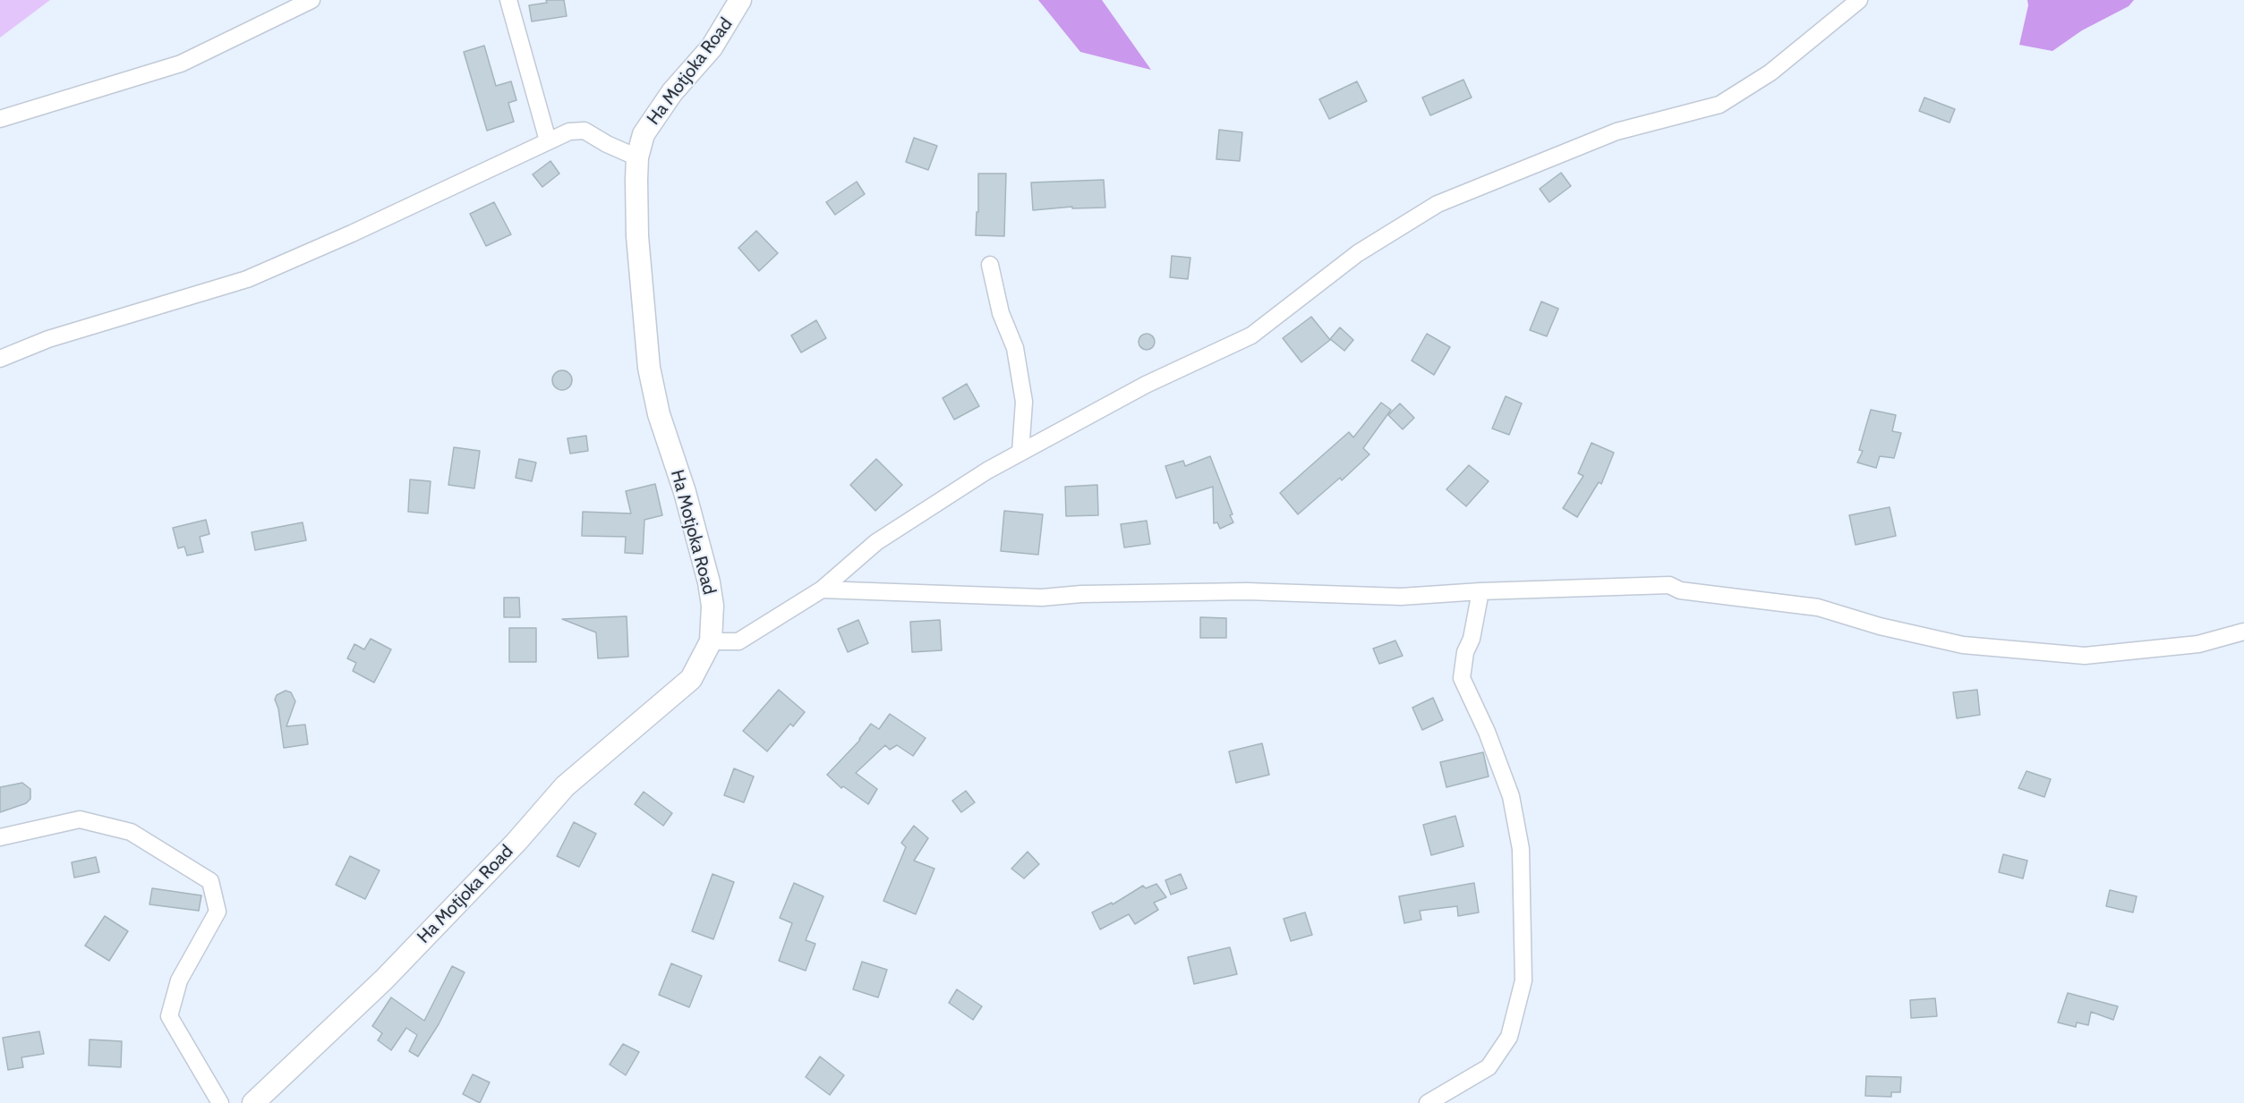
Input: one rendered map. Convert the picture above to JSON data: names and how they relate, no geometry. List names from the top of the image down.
{
  "streets": {
    "street": ["Ha Motjoka Road"]
  }
}
